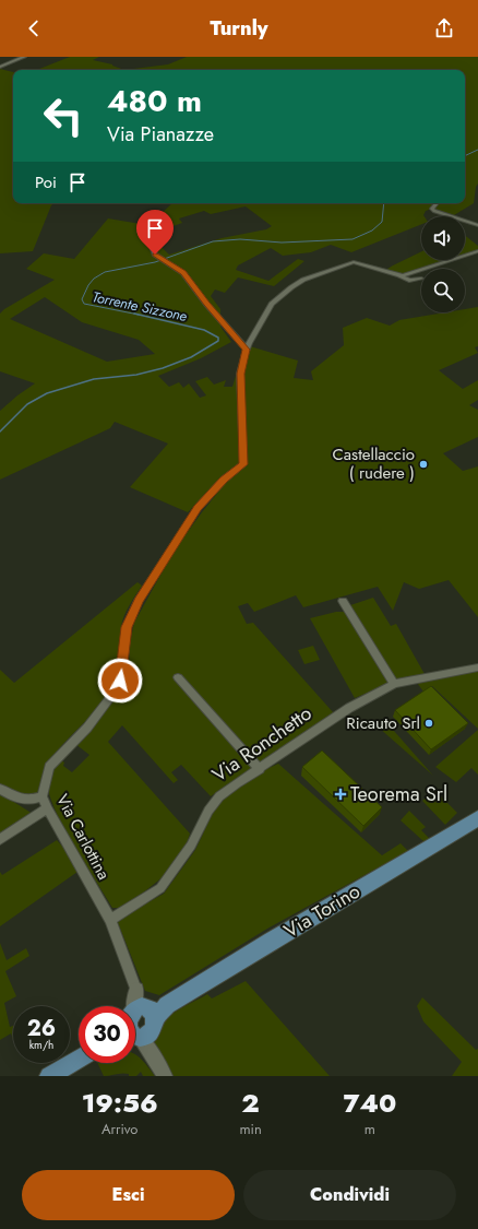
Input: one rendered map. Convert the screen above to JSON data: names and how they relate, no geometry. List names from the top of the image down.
{
  "streets": {
    "main road": ["Via Torino"],
    "street": ["Via Ronchetto", "Via Carlottina"]
  },
  "crossings": [
    ["Via Ronchetto", "Via Carlottina"]
  ],
  "water": ["Torrente Sizzone"],
  "places": {
    "other": ["Castellaccio ( rudere )", "Ricauto Srl"],
    "health": ["Teorema Srl"]
  },
  "page": {
    "header": "Turnly",
    "turn": ["480 m", "Via Pianazze"],
    "then": "Poi",
    "speed": "26 km/h",
    "limit": "30",
    "eta": [
      "19:56",
      "Arrivo",
      "2",
      "min",
      "740",
      "m"
    ],
    "buttons": ["Esci", "Condividi"]
  }
}
